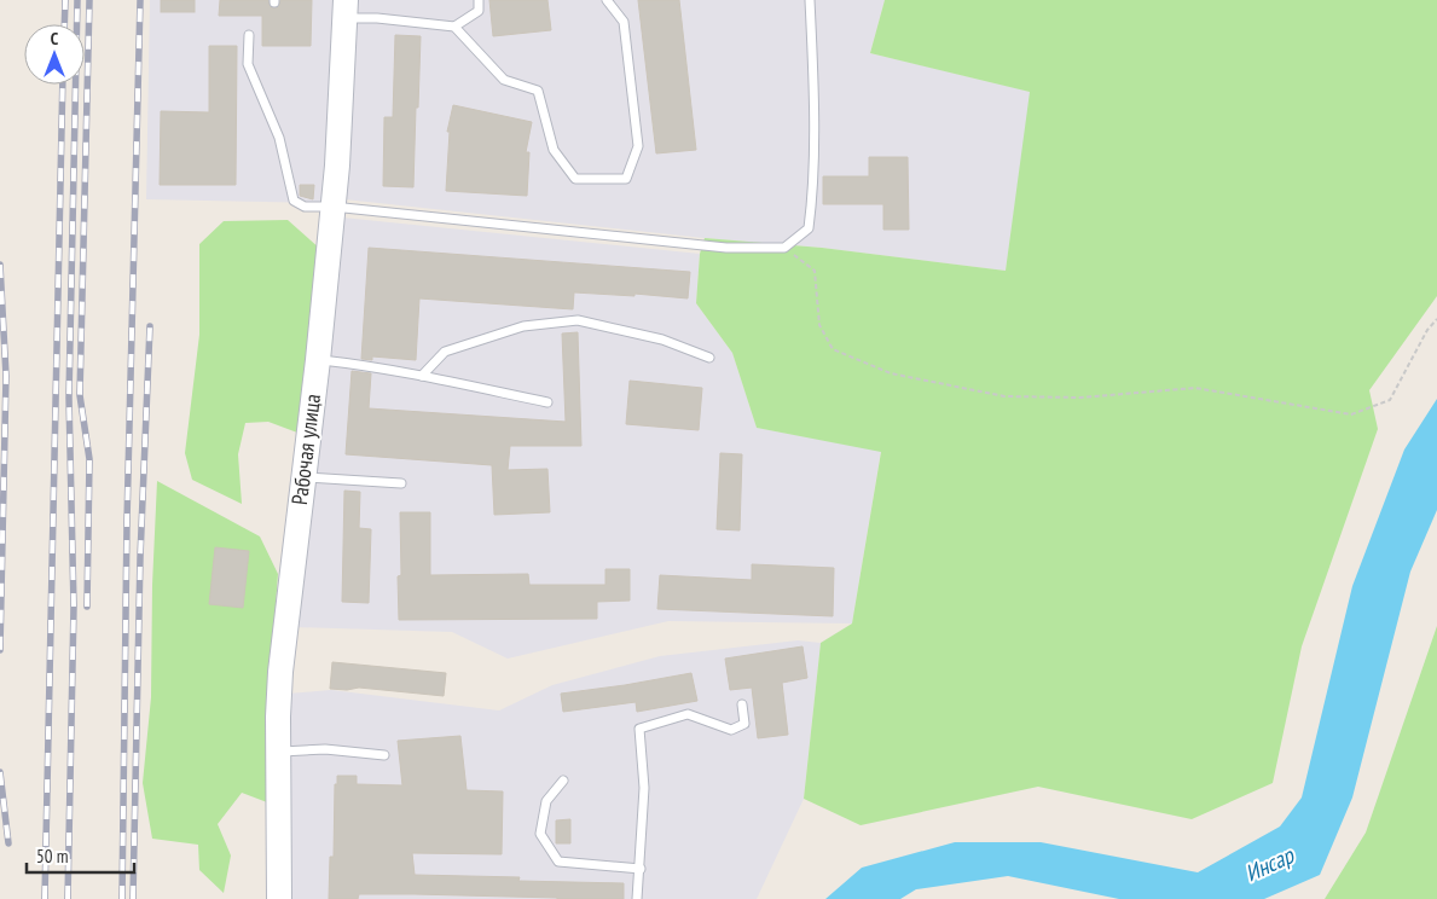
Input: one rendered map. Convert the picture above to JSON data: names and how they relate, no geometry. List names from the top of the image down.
{
  "streets": {
    "street": ["Рабочая улица"]
  },
  "water": ["Инсар"],
  "scale_bar": "50 m",
  "north": "top"
}
